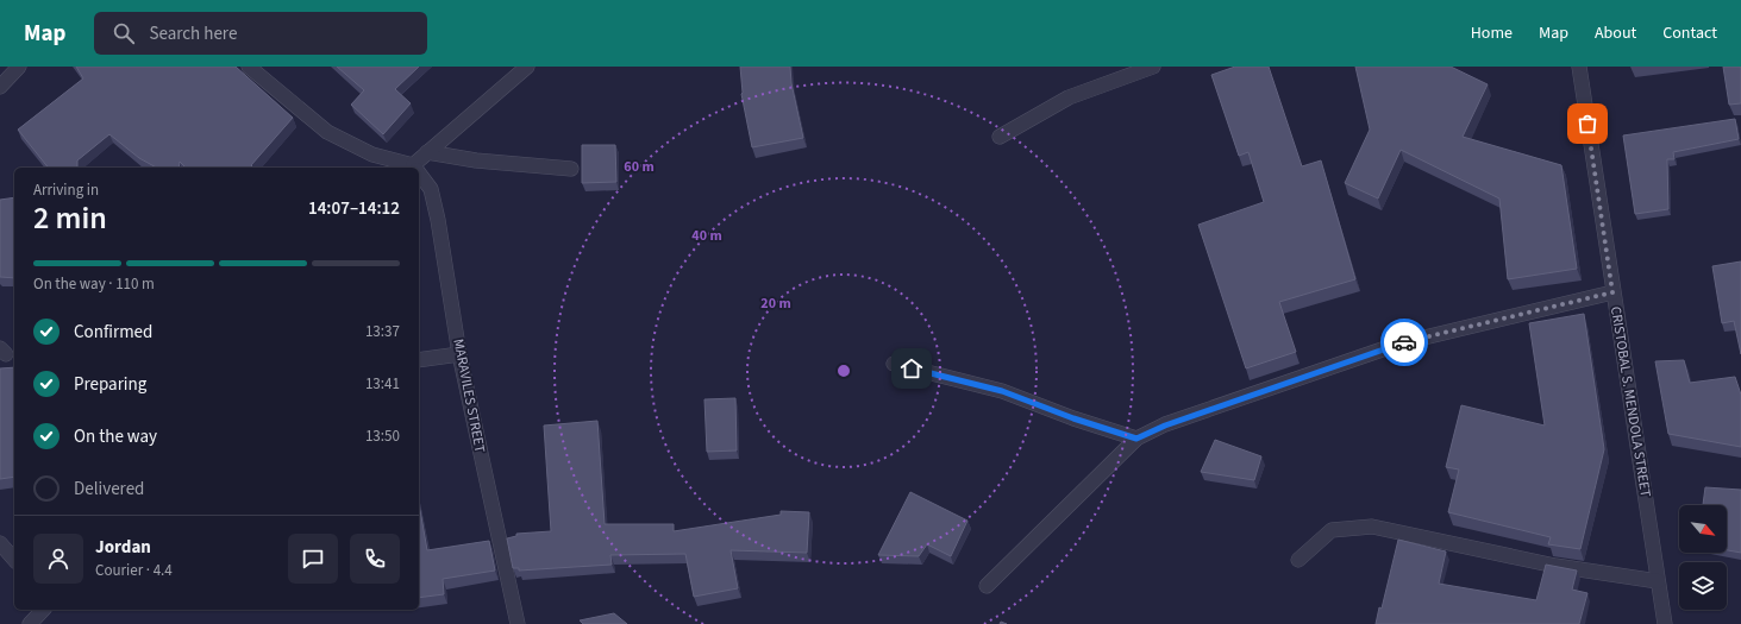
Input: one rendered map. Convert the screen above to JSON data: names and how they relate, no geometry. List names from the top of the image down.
{
  "streets": {
    "street": ["MARAVILES STREET", "CRISTOBAL S. MENDOLA STREET"]
  },
  "north": "bottom right",
  "page": {
    "header": "Map",
    "search": "Search here",
    "nav": [
      "Home",
      "Map",
      "About",
      "Contact"
    ],
    "heading": ["2 min", "Arriving in", "14:07–14:12"],
    "panel": ["Jordan", "Courier · 4.4"],
    "bar": "On the way · 110 m",
    "list": [
      ["Confirmed", "13:37"],
      ["Preparing", "13:41"],
      ["On the way", "13:50"],
      "Delivered"
    ]
  },
  "rings": ["60 m", "40 m", "20 m"]
}
